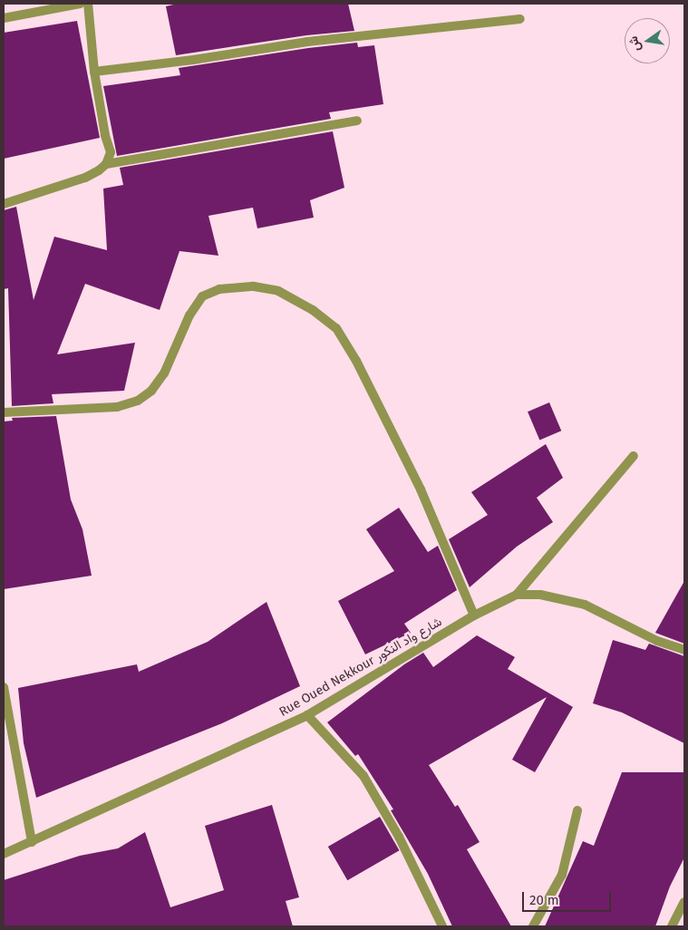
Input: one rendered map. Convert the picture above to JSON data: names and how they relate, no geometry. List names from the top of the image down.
{
  "streets": {
    "street": ["Rue Oued Nekkour شارع واد النکور"]
  },
  "scale_bar": "20 m",
  "north": "left"
}
